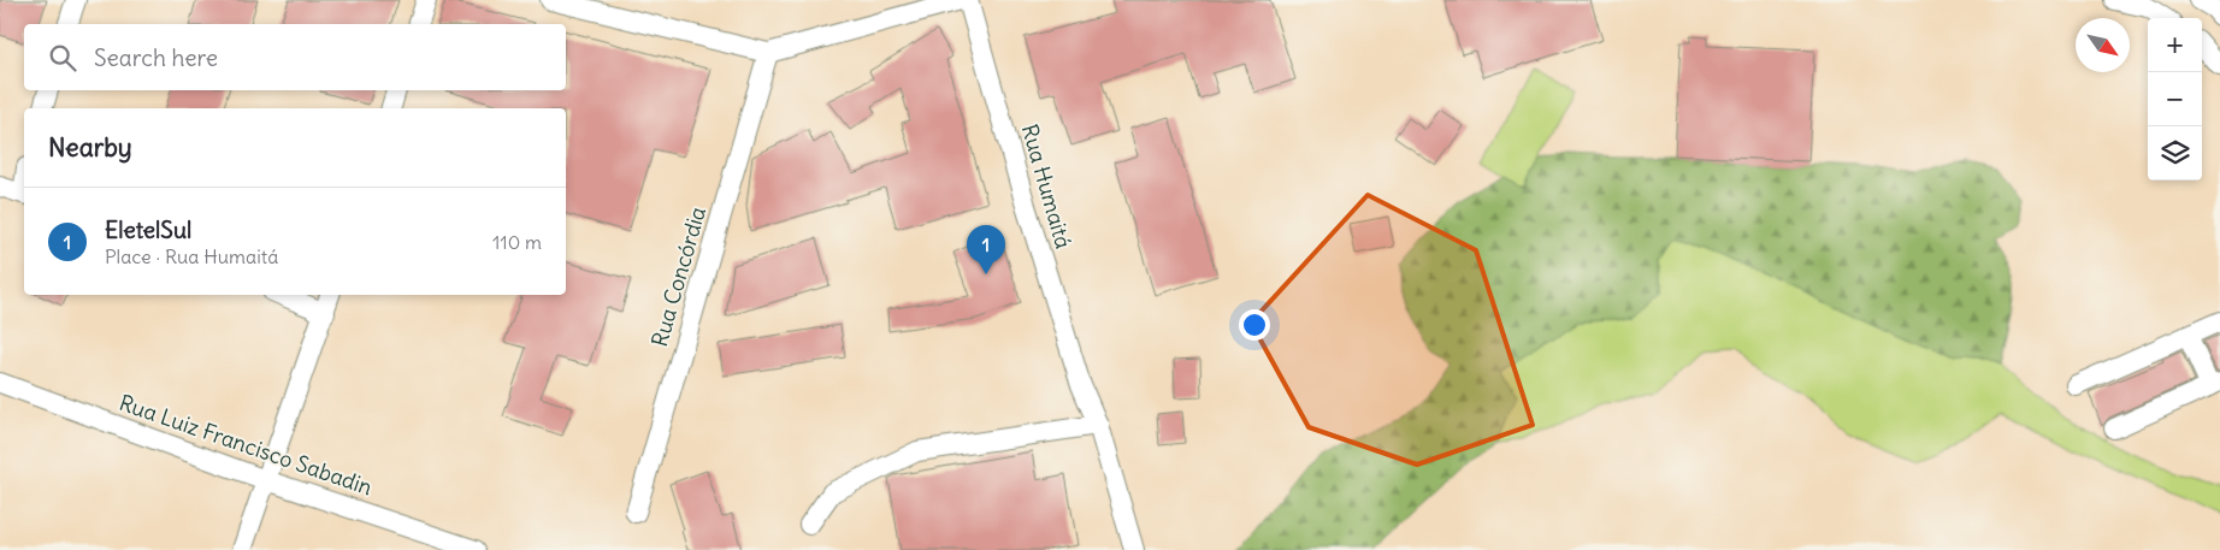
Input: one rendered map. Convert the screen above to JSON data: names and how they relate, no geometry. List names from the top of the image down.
{
  "streets": {
    "street": ["Rua Humaitá", "Rua Concórdia", "Rua Luiz Francisco Sabadin"]
  },
  "north": "bottom right",
  "page": {
    "map_buttons": ["+", "−"],
    "search": "Search here",
    "heading": "Nearby",
    "list": [
      {
        "mark": "1",
        "name": "EletelSul",
        "note": "Place · Rua Humaitá",
        "value": "110 m"
      }
    ],
    "pins": "1"
  }
}
